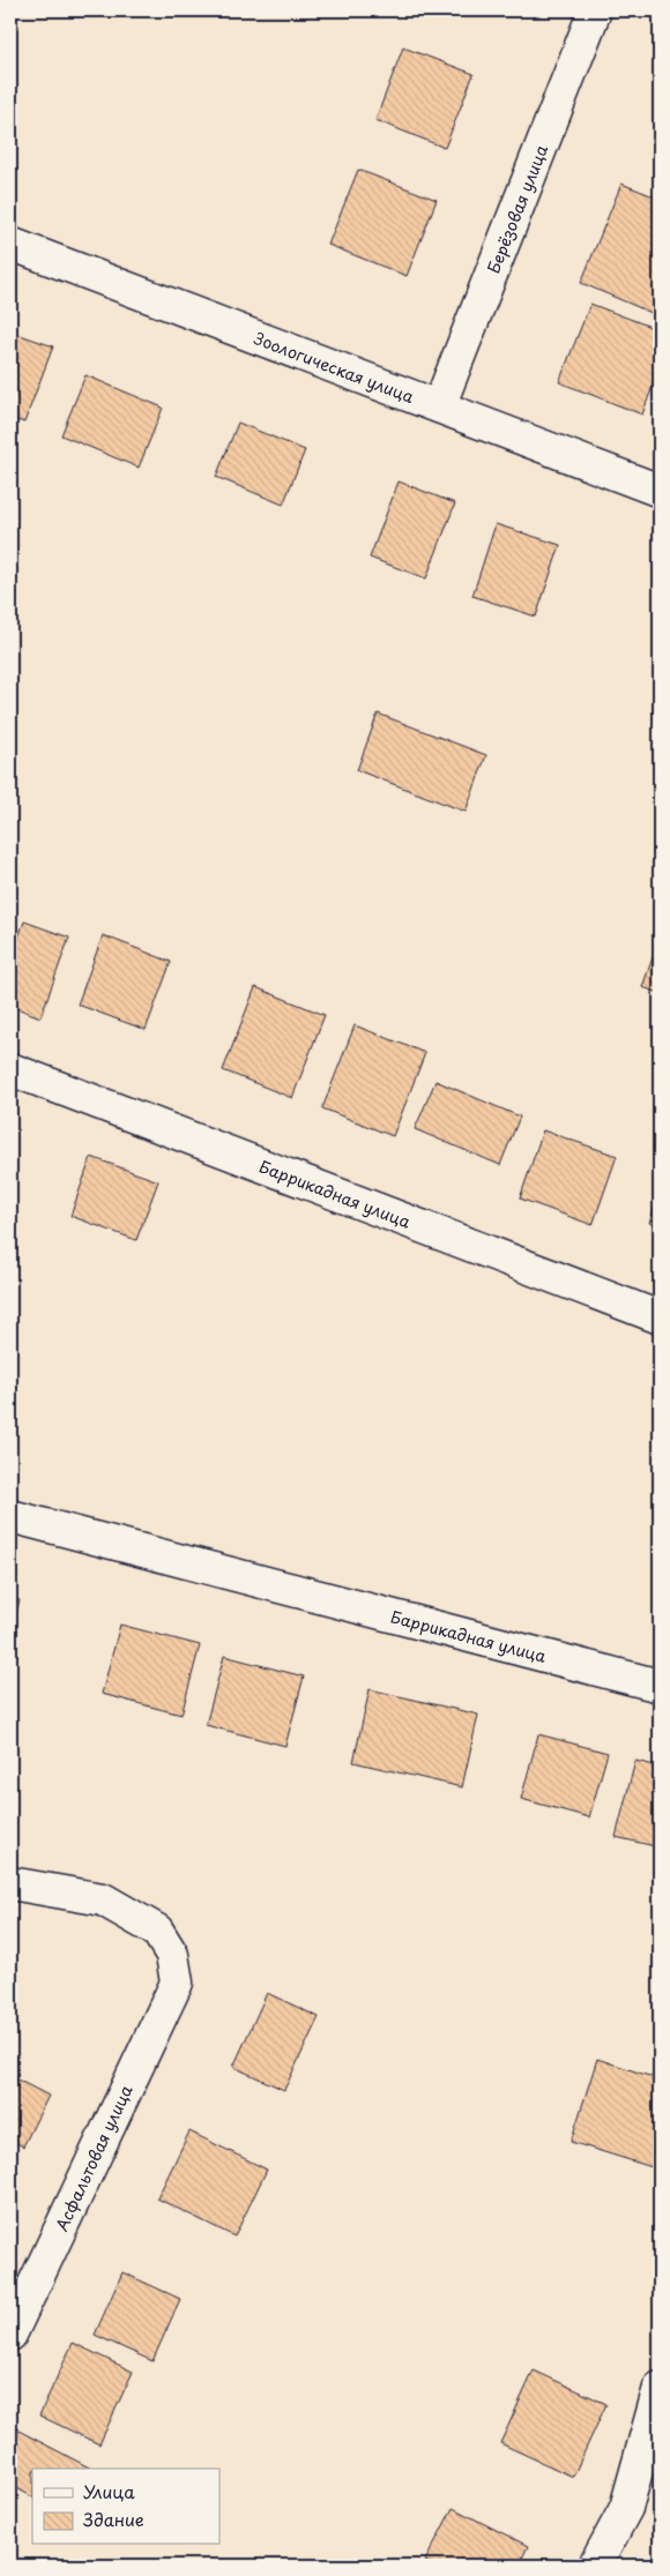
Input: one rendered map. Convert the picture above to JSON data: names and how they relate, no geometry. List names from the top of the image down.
{
  "streets": {
    "street": [
      "Берёзовая улица",
      "Зоологическая улица",
      "Баррикадная улица",
      "Асфальтовая улица"
    ]
  },
  "crossings": [
    ["Берёзовая улица", "Зоологическая улица"]
  ],
  "legend": ["Улица", "Здание"]
}
